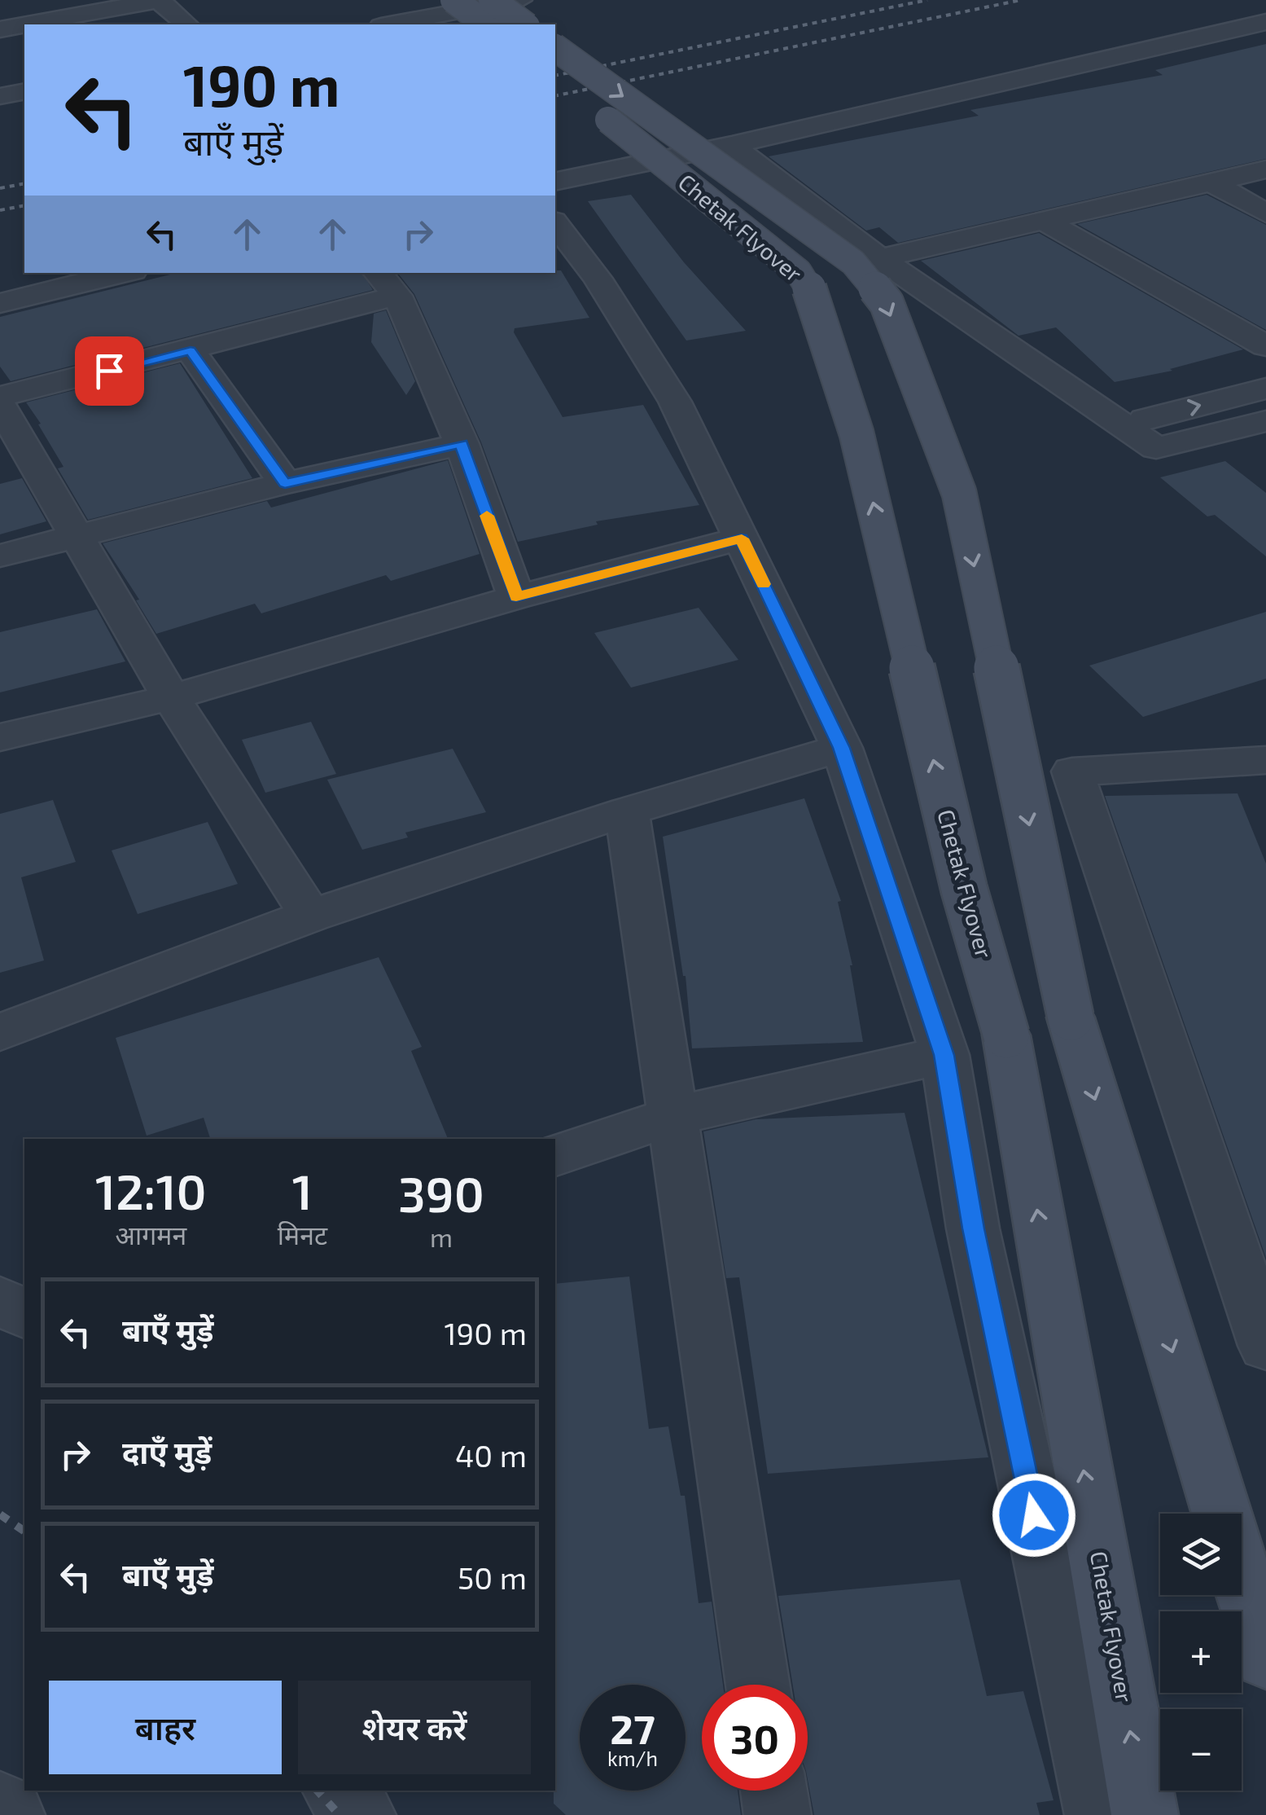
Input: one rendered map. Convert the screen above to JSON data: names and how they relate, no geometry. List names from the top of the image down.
{
  "streets": {
    "main road": ["Chetak Flyover"]
  },
  "page": {
    "turn": ["190 m", "बाएँ मुड़ें"],
    "eta": [
      "12:10",
      "आगमन",
      "1",
      "मिनट",
      "390",
      "m"
    ],
    "list": [
      {
        "name": "बाएँ मुड़ें",
        "value": "190 m"
      },
      {
        "name": "दाएँ मुड़ें",
        "value": "40 m"
      },
      {
        "name": "बाएँ मुड़ें",
        "value": "50 m"
      }
    ],
    "map_buttons": ["+", "−"],
    "buttons": ["बाहर", "शेयर करें"],
    "speed": "27 km/h",
    "limit": "30"
  }
}
